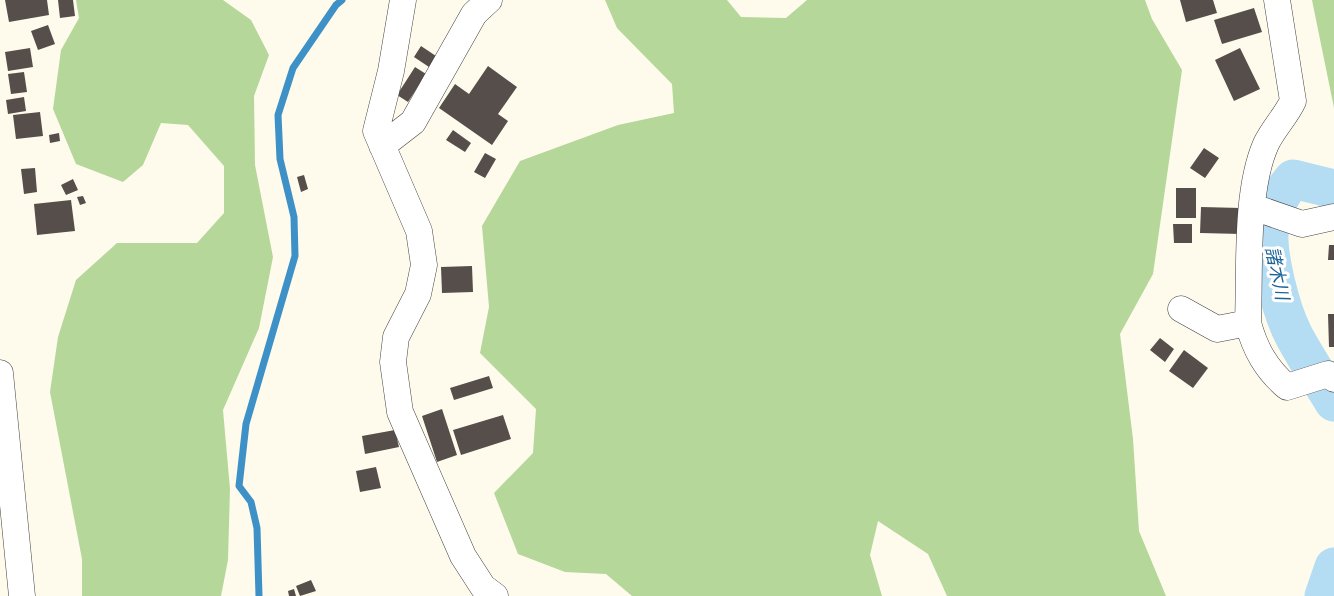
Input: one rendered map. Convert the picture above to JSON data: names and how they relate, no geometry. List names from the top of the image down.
{
  "water": ["諸木川"]
}
